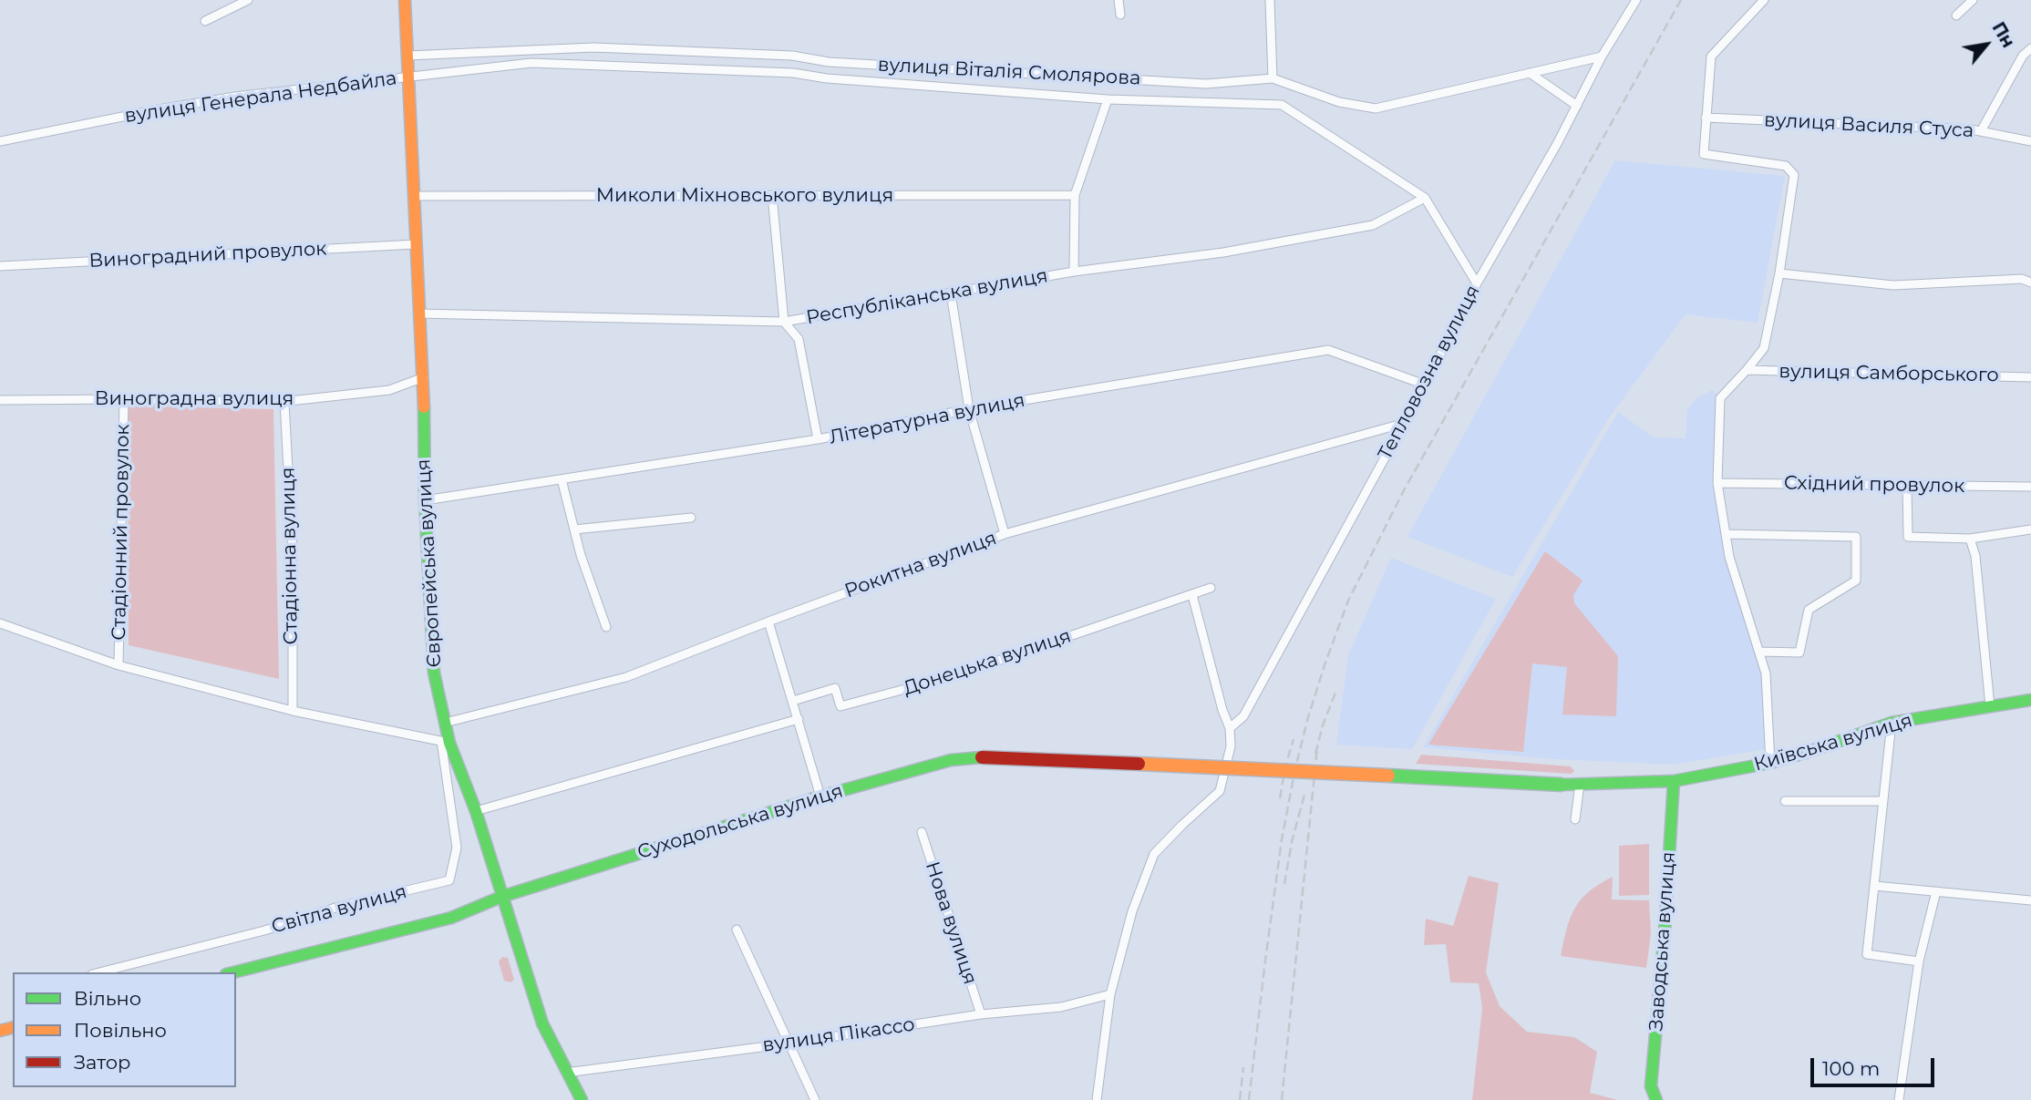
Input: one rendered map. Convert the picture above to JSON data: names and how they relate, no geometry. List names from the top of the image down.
{
  "streets": {
    "main road": [
      "Європейська вулиця",
      "Київська вулиця",
      "Суходольська вулиця",
      "Заводська вулиця"
    ],
    "street": [
      "вулиця Віталія Смолярова",
      "вулиця Генерала Недбайла",
      "вулиця Василя Стуса",
      "Миколи Міхновського вулиця",
      "Виноградний провулок",
      "Республіканська вулиця",
      "Тепловозна вулиця",
      "вулиця Самборського",
      "Виноградна вулиця",
      "Літературна вулиця",
      "Східний провулок",
      "Стадіонний провулок",
      "Стадіонна вулиця",
      "Рокитна вулиця",
      "Донецька вулиця",
      "Світла вулиця",
      "Нова вулиця",
      "вулиця Пікассо"
    ]
  },
  "crossings": [
    ["вулиця Віталія Смолярова", "вулиця Генерала Недбайла"],
    ["вулиця Віталія Смолярова", "Республіканська вулиця"],
    ["вулиця Віталія Смолярова", "Тепловозна вулиця"],
    ["вулиця Віталія Смолярова", "Європейська вулиця"],
    ["вулиця Генерала Недбайла", "Європейська вулиця"],
    ["Миколи Міхновського вулиця", "Європейська вулиця"],
    ["Виноградний провулок", "Європейська вулиця"],
    ["Республіканська вулиця", "Європейська вулиця"],
    ["Тепловозна вулиця", "Літературна вулиця"],
    ["Тепловозна вулиця", "Рокитна вулиця"],
    ["Виноградна вулиця", "Стадіонний провулок"],
    ["Виноградна вулиця", "Стадіонна вулиця"],
    ["Виноградна вулиця", "Європейська вулиця"],
    ["Літературна вулиця", "Європейська вулиця"],
    ["Європейська вулиця", "Рокитна вулиця"],
    ["Європейська вулиця", "Суходольська вулиця"],
    ["Європейська вулиця", "Світла вулиця"],
    ["Європейська вулиця", "вулиця Пікассо"],
    ["Київська вулиця", "Суходольська вулиця"],
    ["Київська вулиця", "Заводська вулиця"],
    ["Нова вулиця", "вулиця Пікассо"]
  ],
  "legend": ["Вільно", "Повільно", "Затор"],
  "scale_bar": "100 m",
  "north": "top right"
}
